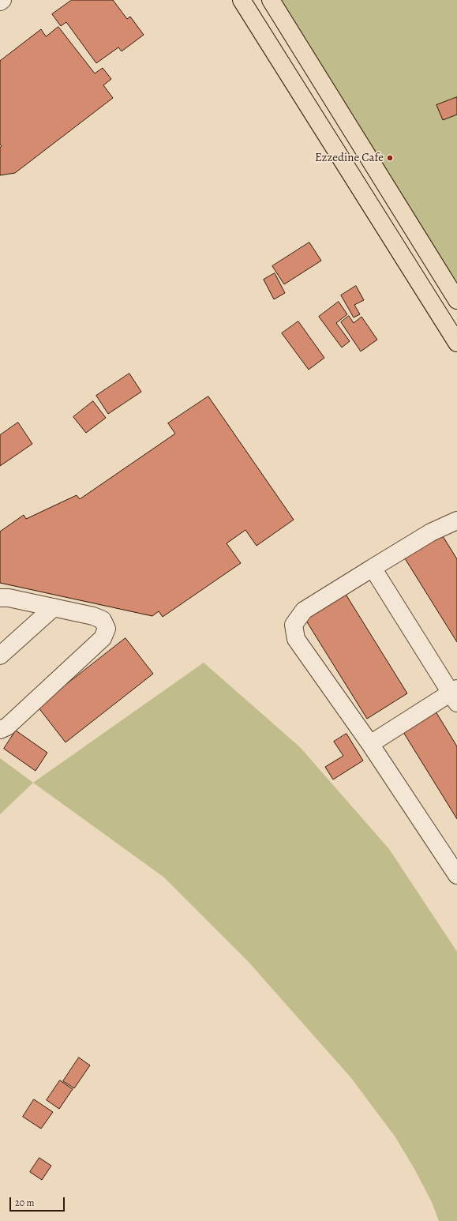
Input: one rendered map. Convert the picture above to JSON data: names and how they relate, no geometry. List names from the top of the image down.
{
  "places": ["Ezzedine Cafe"],
  "scale_bar": "20 m"
}
